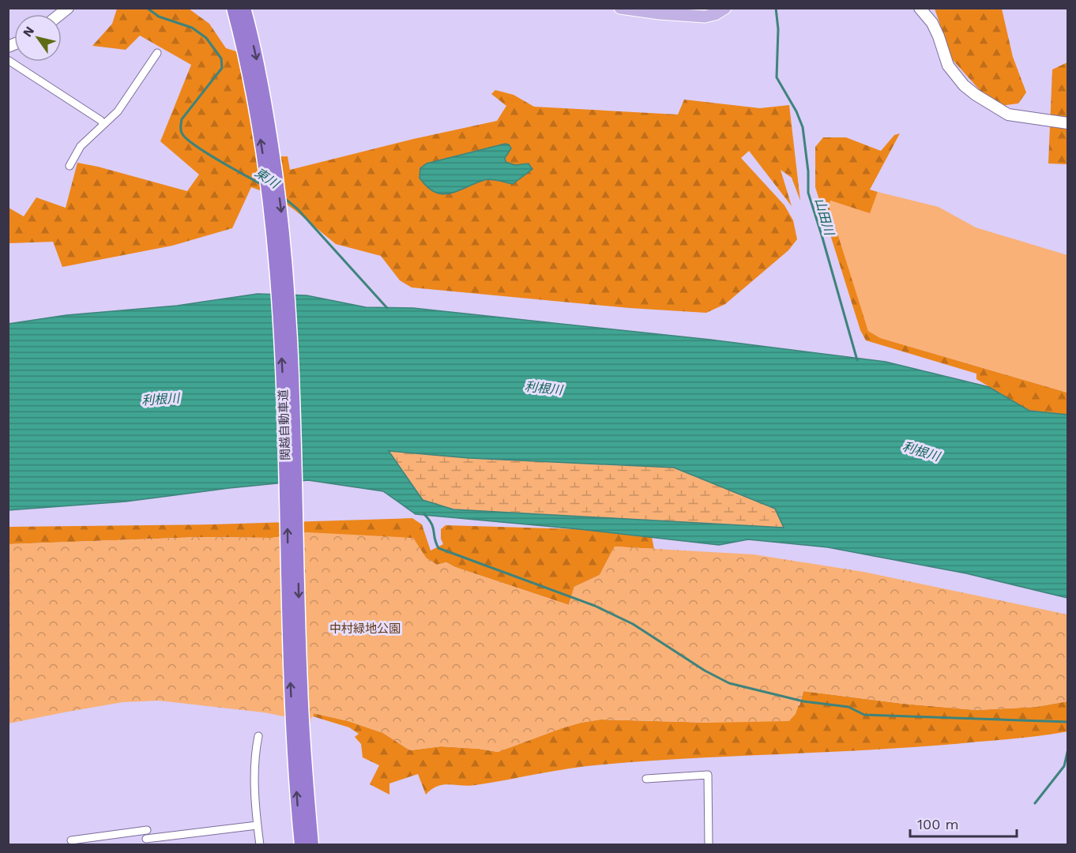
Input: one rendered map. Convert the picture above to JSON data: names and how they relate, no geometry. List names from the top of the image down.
{
  "streets": {
    "highway": ["関越自動車道"]
  },
  "water": ["東川", "山田川", "利根川"],
  "parks": ["中村緑地公園"],
  "scale_bar": "100 m",
  "north": "top left"
}
